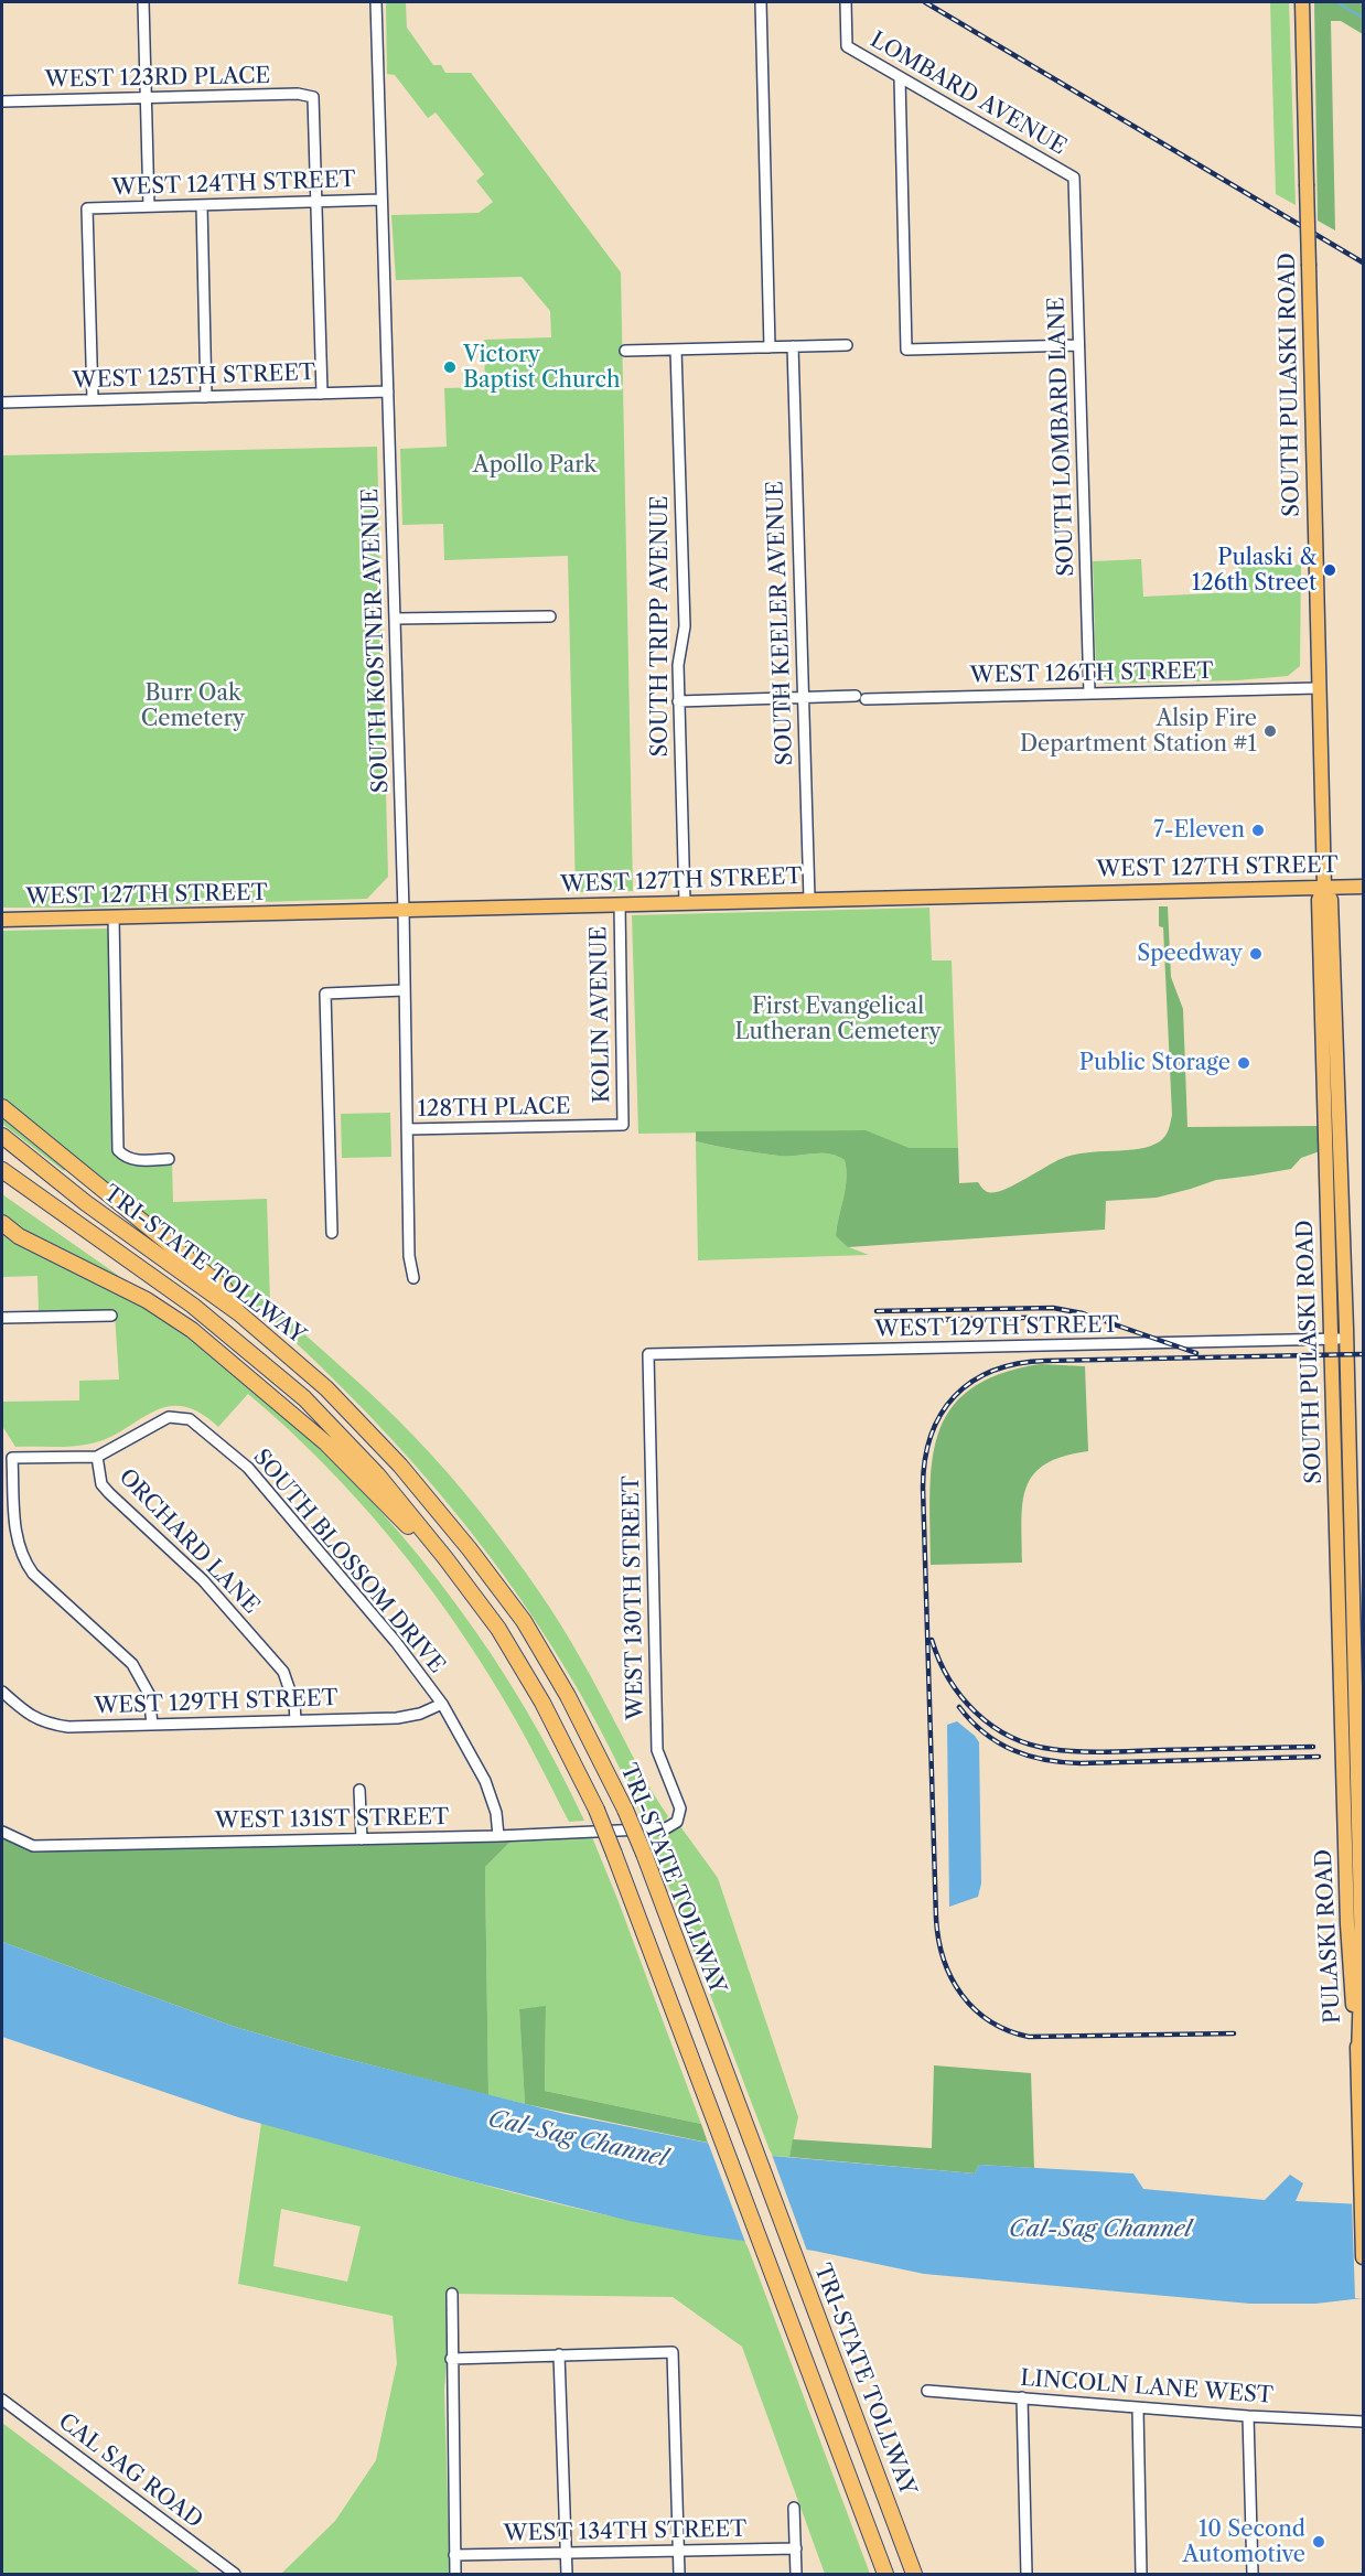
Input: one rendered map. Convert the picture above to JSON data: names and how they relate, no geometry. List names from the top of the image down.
{
  "streets": {
    "highway": ["TRI-STATE TOLLWAY"],
    "main road": ["SOUTH PULASKI ROAD", "WEST 127TH STREET", "PULASKI ROAD"],
    "street": [
      "WEST 123RD PLACE",
      "LOMBARD AVENUE",
      "WEST 124TH STREET",
      "WEST 125TH STREET",
      "SOUTH LOMBARD LANE",
      "SOUTH KEELER AVENUE",
      "SOUTH TRIPP AVENUE",
      "SOUTH KOSTNER AVENUE",
      "WEST 126TH STREET",
      "KOLIN AVENUE",
      "128TH PLACE",
      "WEST 129TH STREET",
      "ORCHARD LANE",
      "SOUTH BLOSSOM DRIVE",
      "WEST 130TH STREET",
      "WEST 131ST STREET",
      "LINCOLN LANE WEST",
      "CAL SAG ROAD",
      "WEST 134TH STREET"
    ]
  },
  "crossings": [
    ["WEST 123RD PLACE", "WEST 124TH STREET"],
    ["LOMBARD AVENUE", "SOUTH LOMBARD LANE"],
    ["WEST 124TH STREET", "WEST 125TH STREET"],
    ["WEST 124TH STREET", "SOUTH KOSTNER AVENUE"],
    ["WEST 125TH STREET", "SOUTH KOSTNER AVENUE"],
    ["SOUTH PULASKI ROAD", "WEST 126TH STREET"],
    ["SOUTH PULASKI ROAD", "WEST 127TH STREET"],
    ["SOUTH PULASKI ROAD", "WEST 129TH STREET"],
    ["SOUTH PULASKI ROAD", "PULASKI ROAD"],
    ["SOUTH LOMBARD LANE", "WEST 126TH STREET"],
    ["SOUTH KEELER AVENUE", "WEST 126TH STREET"],
    ["SOUTH KEELER AVENUE", "WEST 127TH STREET"],
    ["SOUTH TRIPP AVENUE", "WEST 126TH STREET"],
    ["SOUTH TRIPP AVENUE", "WEST 127TH STREET"],
    ["SOUTH KOSTNER AVENUE", "WEST 127TH STREET"],
    ["SOUTH KOSTNER AVENUE", "128TH PLACE"],
    ["WEST 127TH STREET", "KOLIN AVENUE"],
    ["KOLIN AVENUE", "128TH PLACE"],
    ["WEST 129TH STREET", "ORCHARD LANE"],
    ["WEST 129TH STREET", "SOUTH BLOSSOM DRIVE"],
    ["WEST 129TH STREET", "WEST 130TH STREET"],
    ["ORCHARD LANE", "SOUTH BLOSSOM DRIVE"],
    ["SOUTH BLOSSOM DRIVE", "WEST 131ST STREET"],
    ["WEST 130TH STREET", "WEST 131ST STREET"]
  ],
  "water": ["Cal-Sag Channel"],
  "parks": ["Apollo Park", "Burr Oak Cemetery", "First Evangelical Lutheran Cemetery"],
  "places": [
    "Victory Baptist Church",
    "Pulaski & 126th Street",
    "Alsip Fire Department Station #1",
    "7-Eleven",
    "Speedway",
    "Public Storage",
    "10 Second Automotive"
  ]
}
